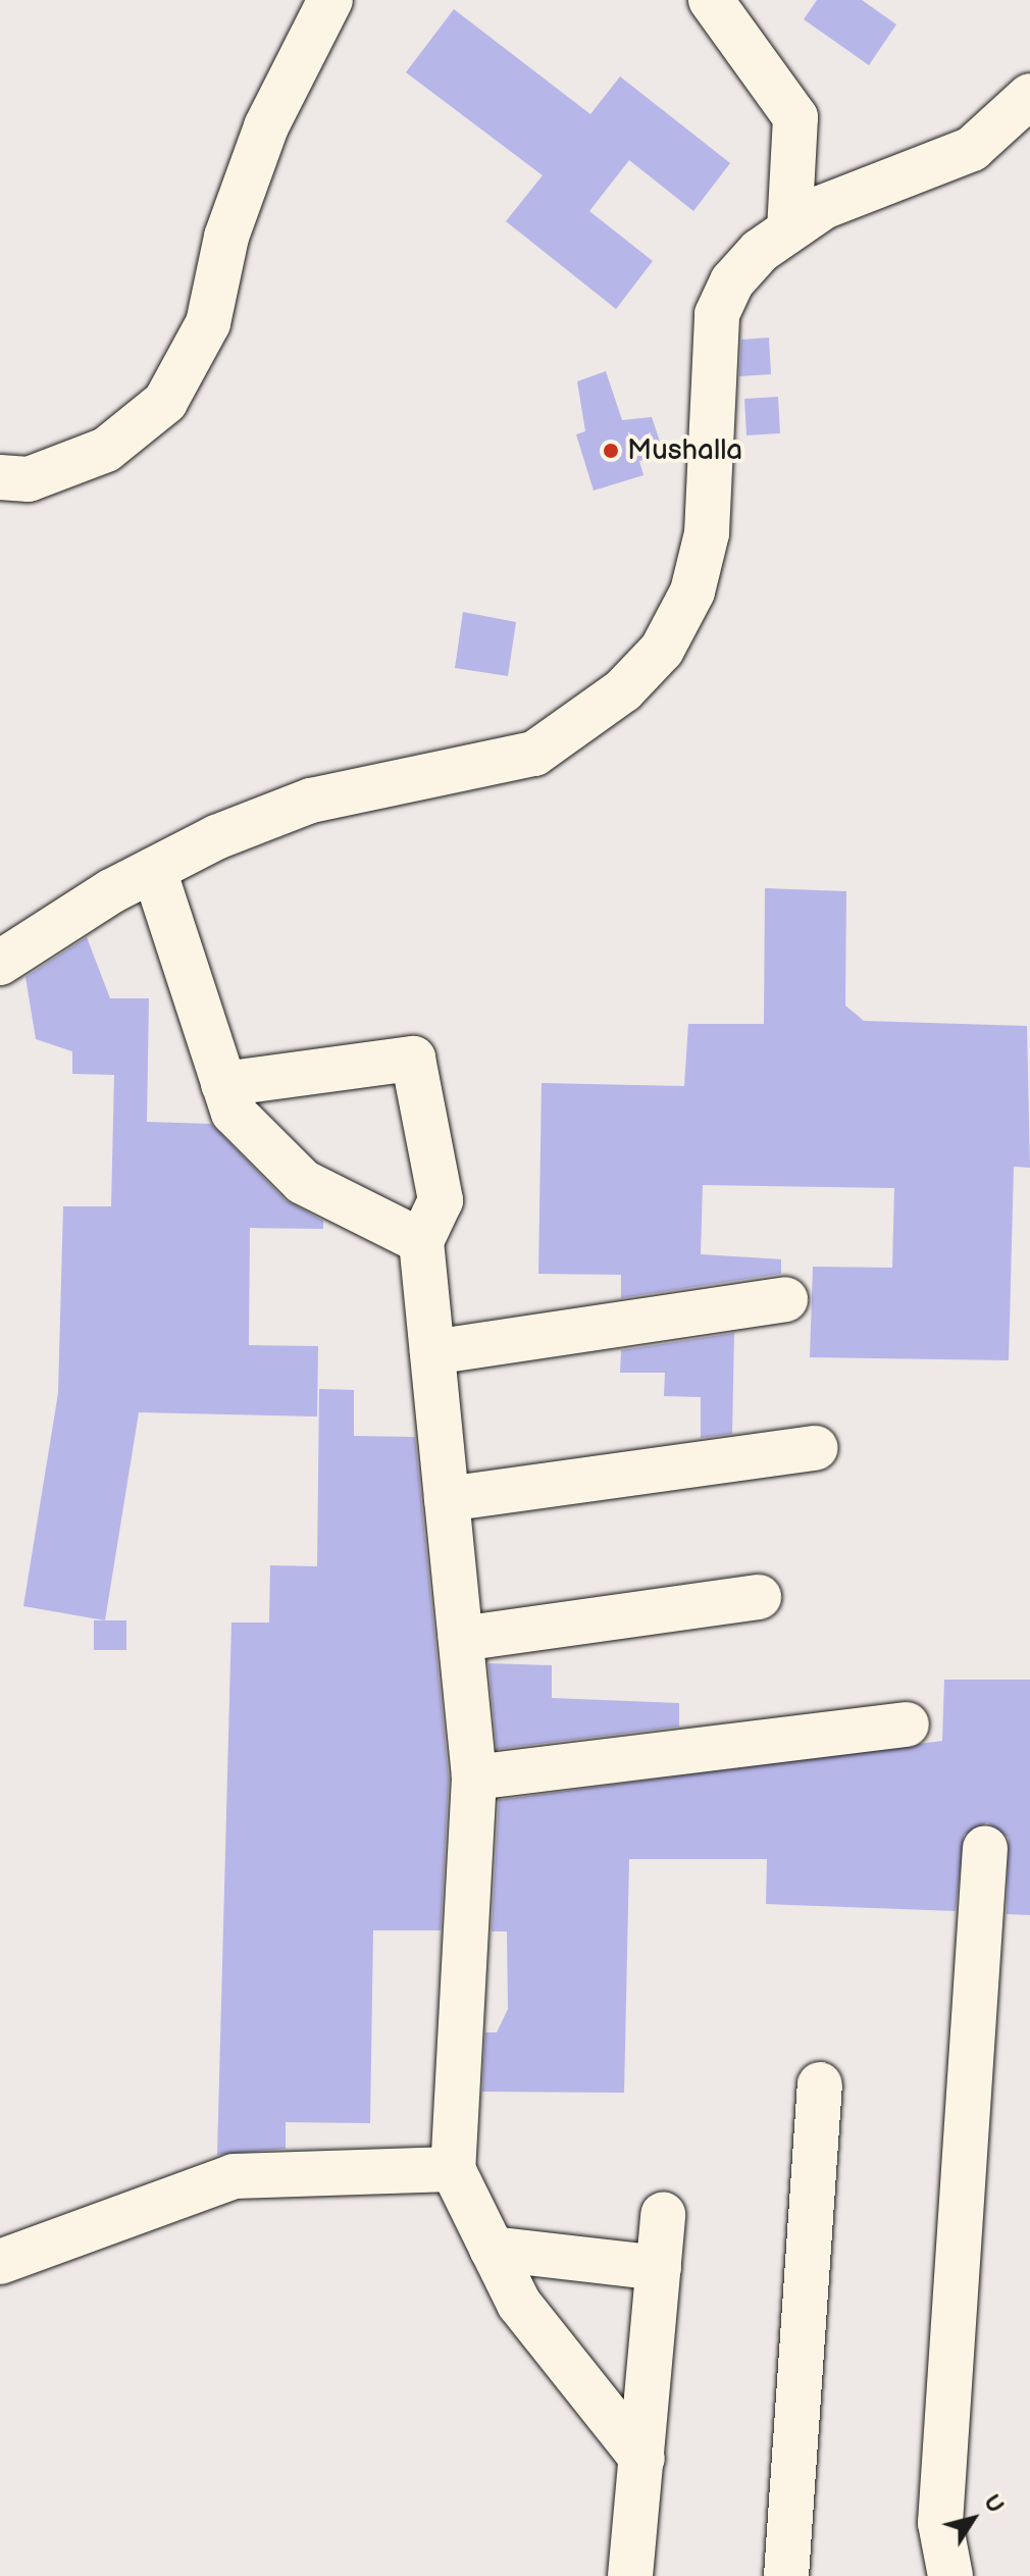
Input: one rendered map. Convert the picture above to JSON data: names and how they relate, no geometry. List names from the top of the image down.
{
  "places": ["Mushalla"],
  "north": "top right"
}
